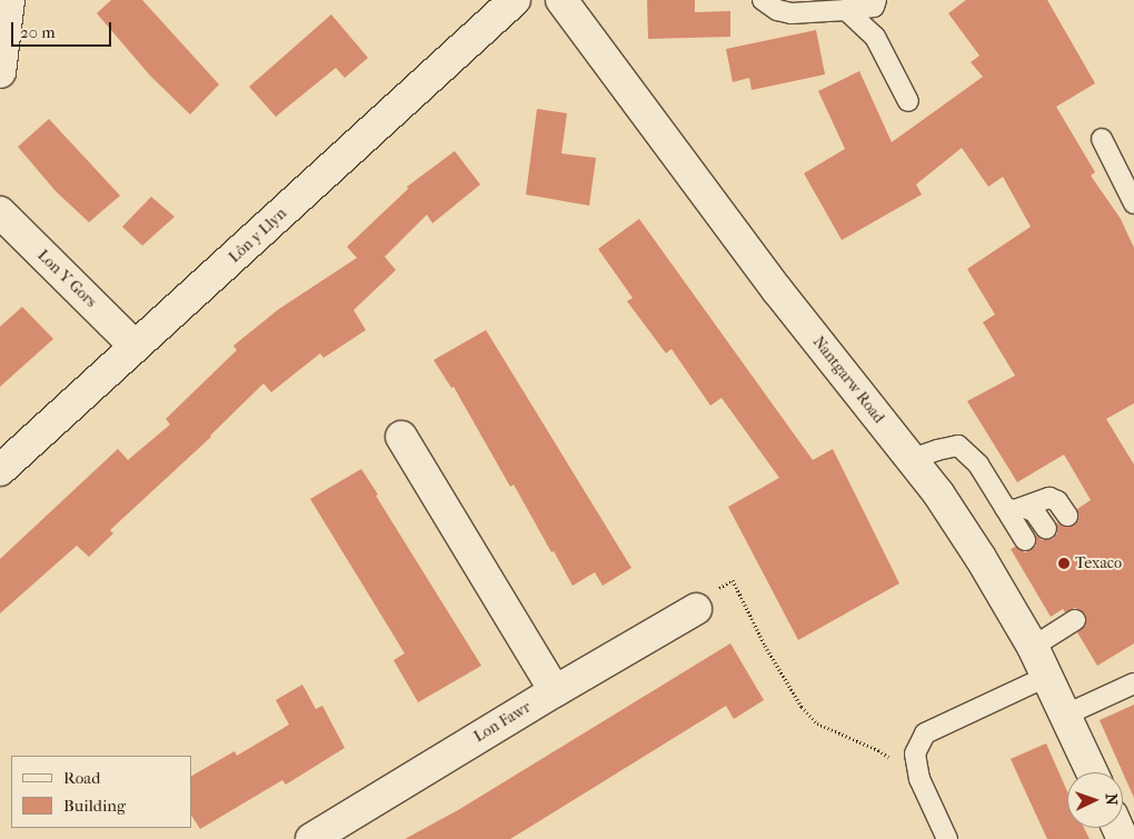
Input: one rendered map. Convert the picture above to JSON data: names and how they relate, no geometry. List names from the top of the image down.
{
  "streets": {
    "street": [
      "Lôn y Llyn",
      "Lon Y Gors",
      "Nantgarw Road",
      "Lon Fawr"
    ]
  },
  "crossings": [
    ["Lôn y Llyn", "Lon Y Gors"]
  ],
  "places": ["Texaco"],
  "legend": ["Road", "Building"],
  "scale_bar": "20 m",
  "north": "right"
}
